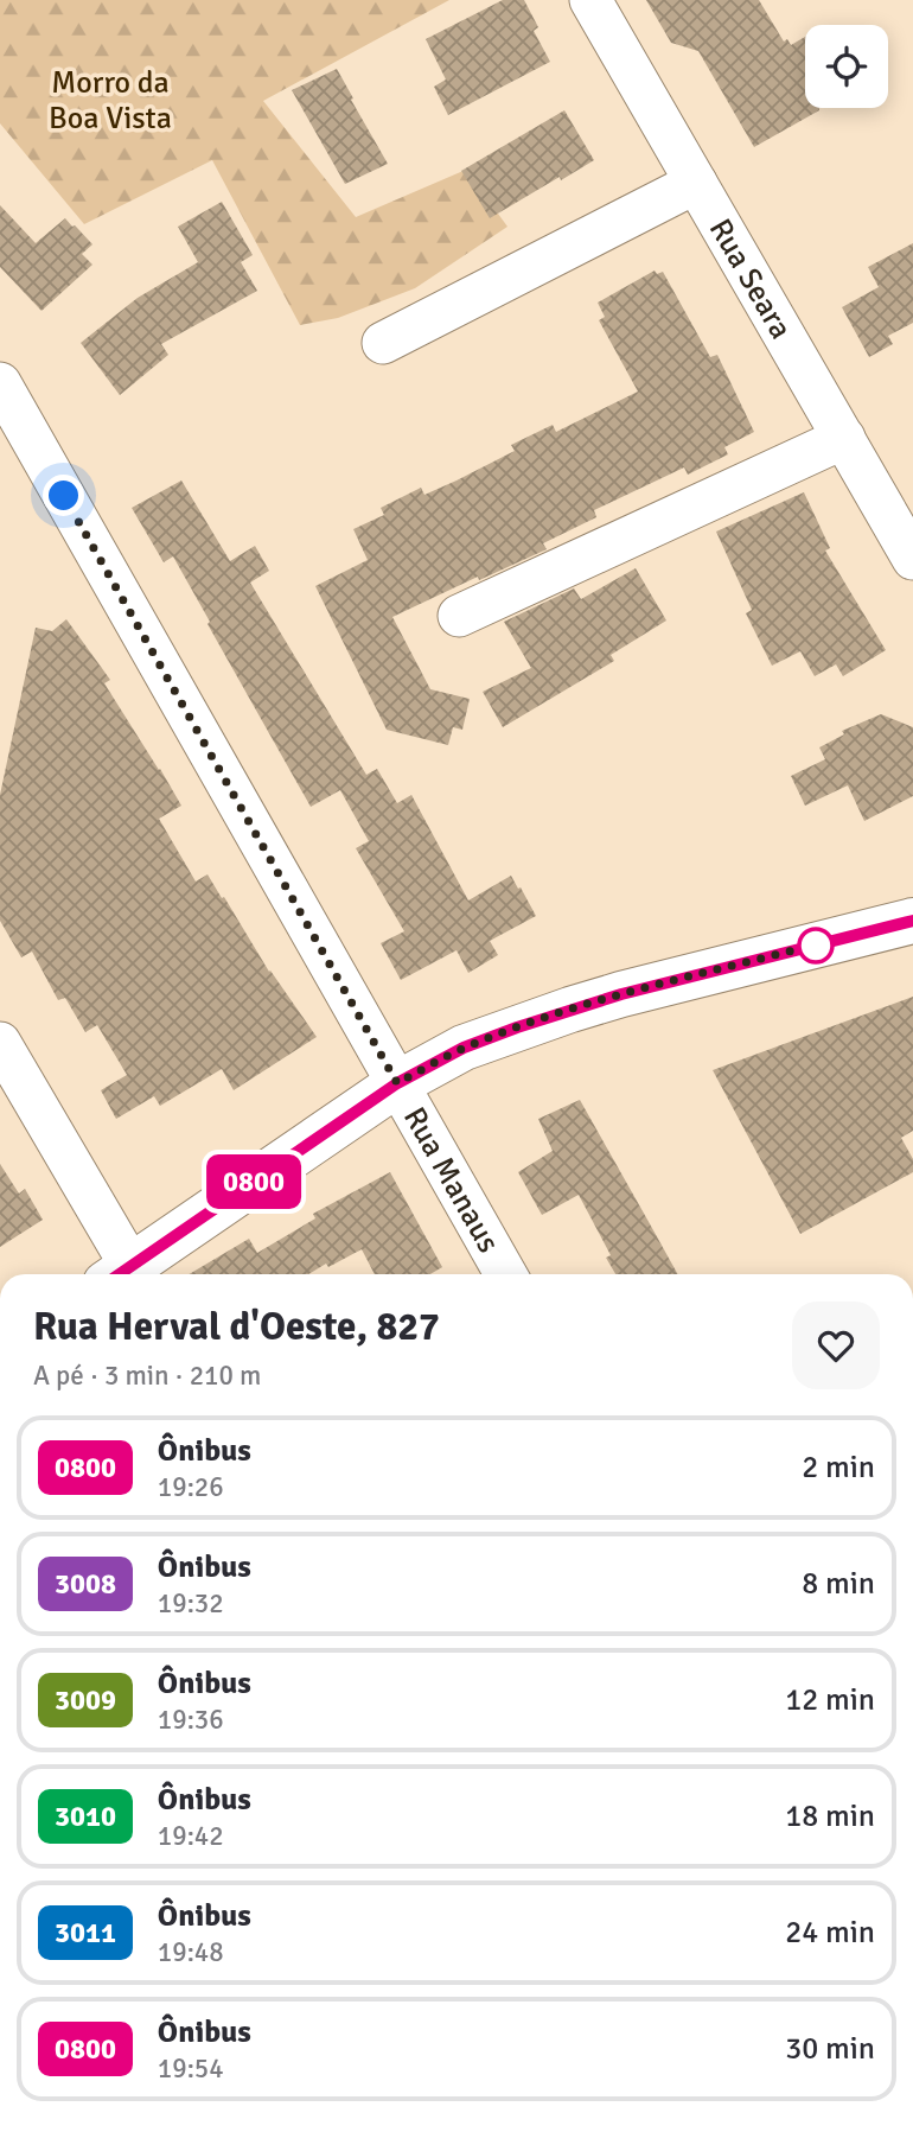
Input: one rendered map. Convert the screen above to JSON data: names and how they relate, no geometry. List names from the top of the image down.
{
  "streets": {
    "street": ["Rua Seara", "Rua Manaus"]
  },
  "parks": ["Morro da Boa Vista"],
  "lines": ["bus line 0800"],
  "page": {
    "on_map": "0800",
    "heading": ["Rua Herval d'Oeste, 827", "A pé · 3 min · 210 m"],
    "list": [
      {
        "mark": "0800",
        "name": "Ônibus",
        "note": "19:26",
        "value": "2 min"
      },
      {
        "mark": "3008",
        "name": "Ônibus",
        "note": "19:32",
        "value": "8 min"
      },
      {
        "mark": "3009",
        "name": "Ônibus",
        "note": "19:36",
        "value": "12 min"
      },
      {
        "mark": "3010",
        "name": "Ônibus",
        "note": "19:42",
        "value": "18 min"
      },
      {
        "mark": "3011",
        "name": "Ônibus",
        "note": "19:48",
        "value": "24 min"
      },
      {
        "mark": "0800",
        "name": "Ônibus",
        "note": "19:54",
        "value": "30 min"
      }
    ]
  }
}
